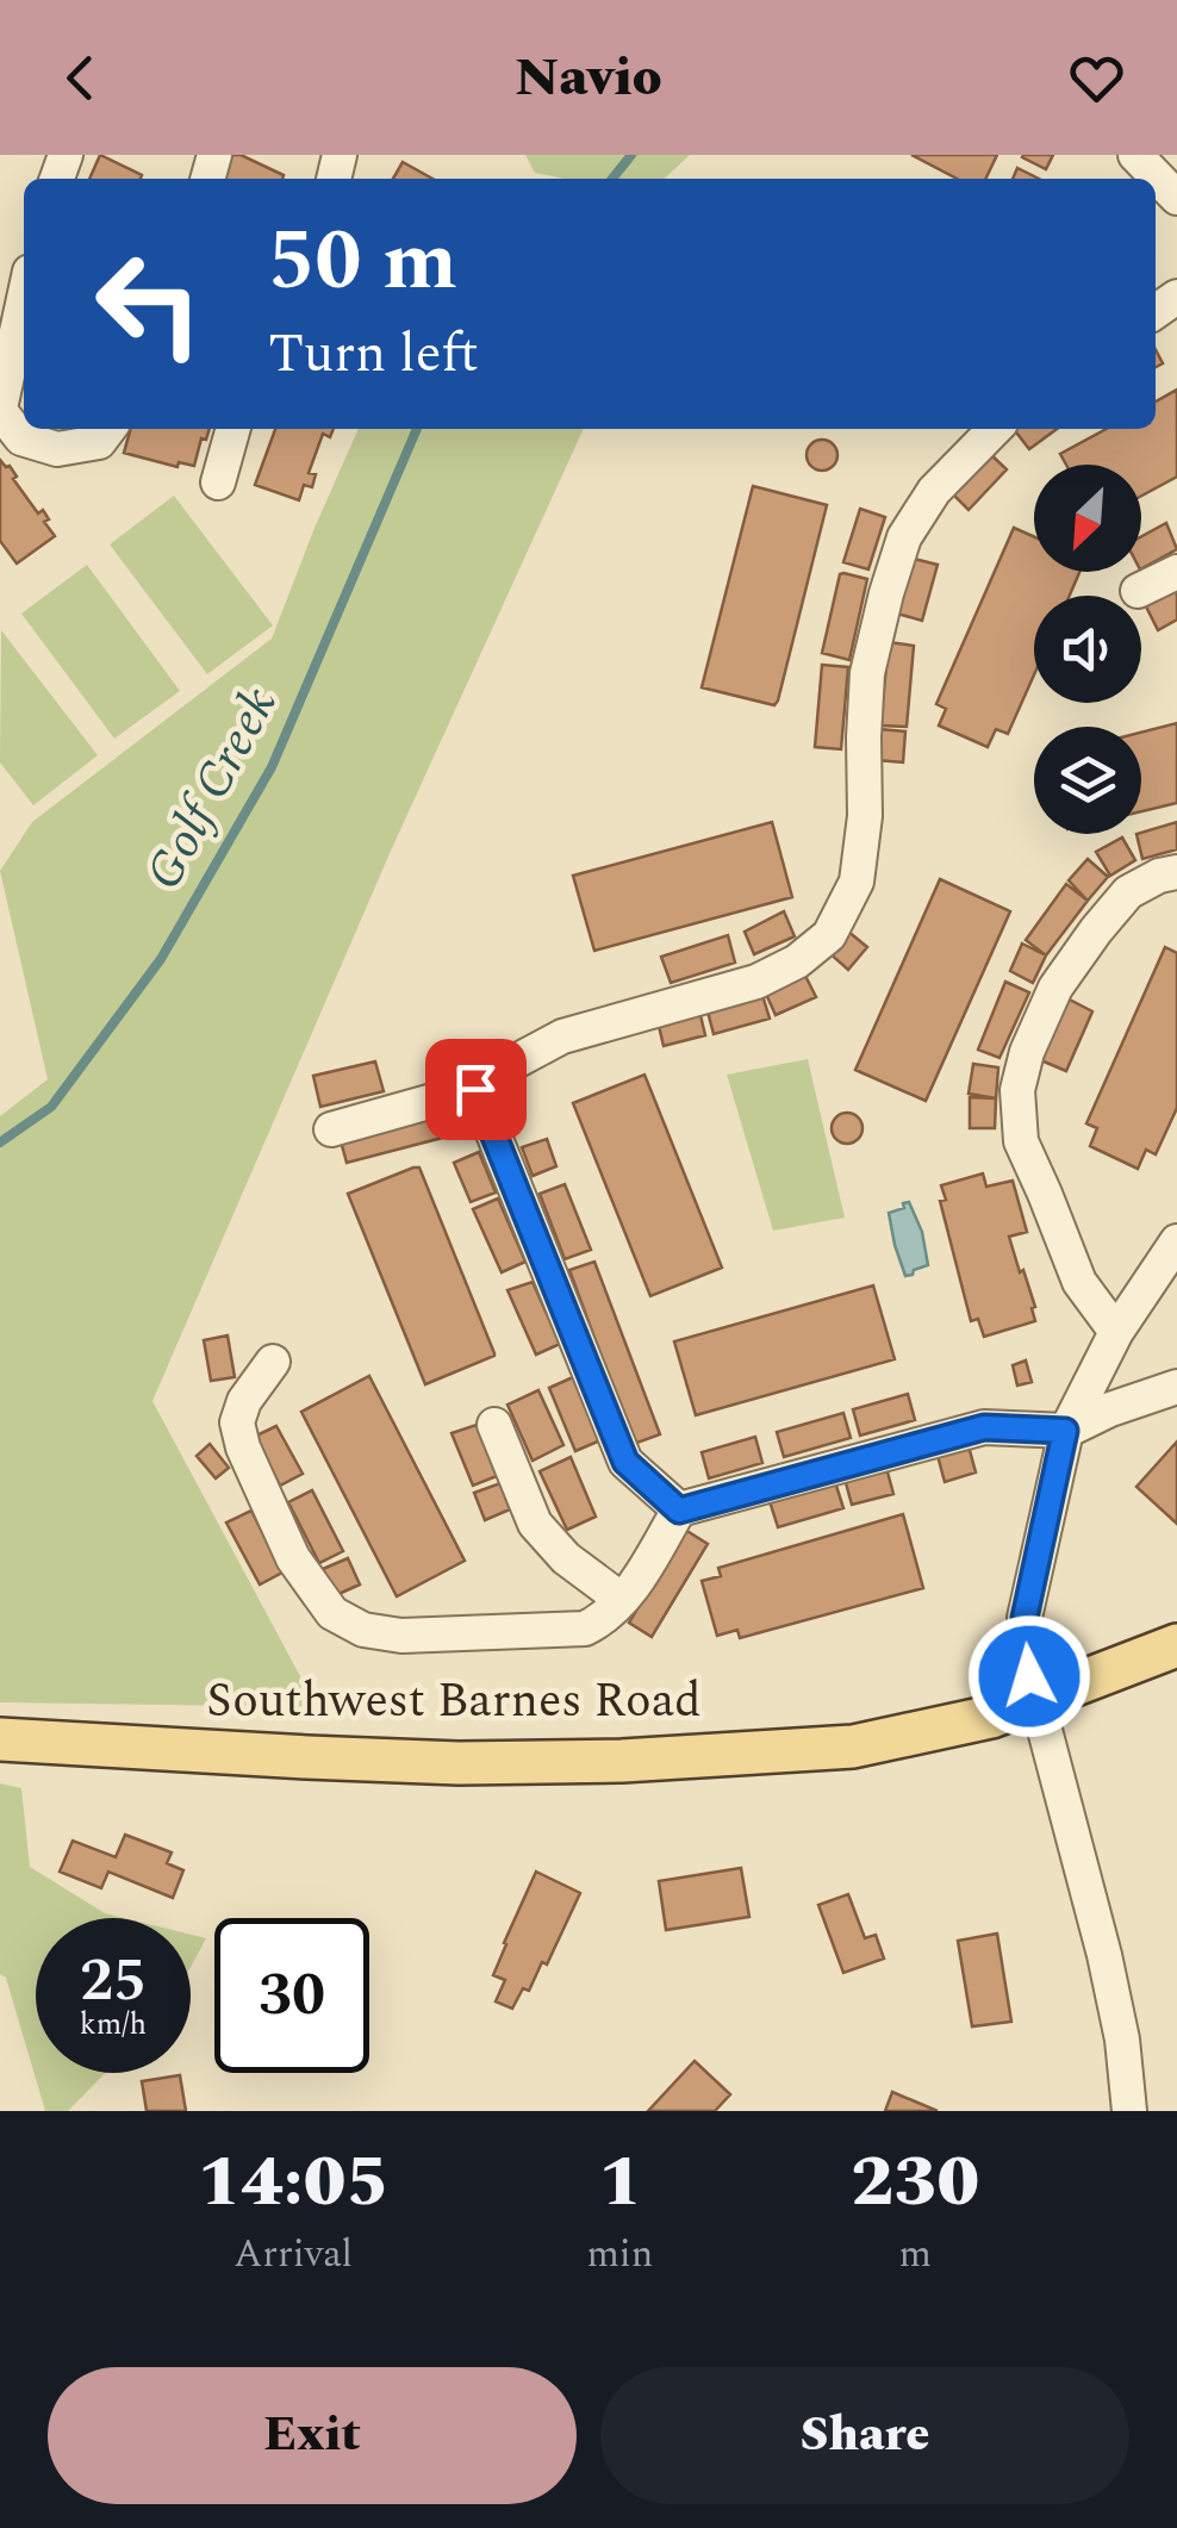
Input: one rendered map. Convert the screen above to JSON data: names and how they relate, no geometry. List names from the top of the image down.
{
  "streets": {
    "main road": ["Southwest Barnes Road"]
  },
  "water": ["Golf Creek"],
  "north": "bottom left",
  "page": {
    "header": "Navio",
    "turn": ["50 m", "Turn left"],
    "speed": "25 km/h",
    "limit": "30",
    "eta": [
      "14:05",
      "Arrival",
      "1",
      "min",
      "230",
      "m"
    ],
    "buttons": ["Exit", "Share"]
  }
}
